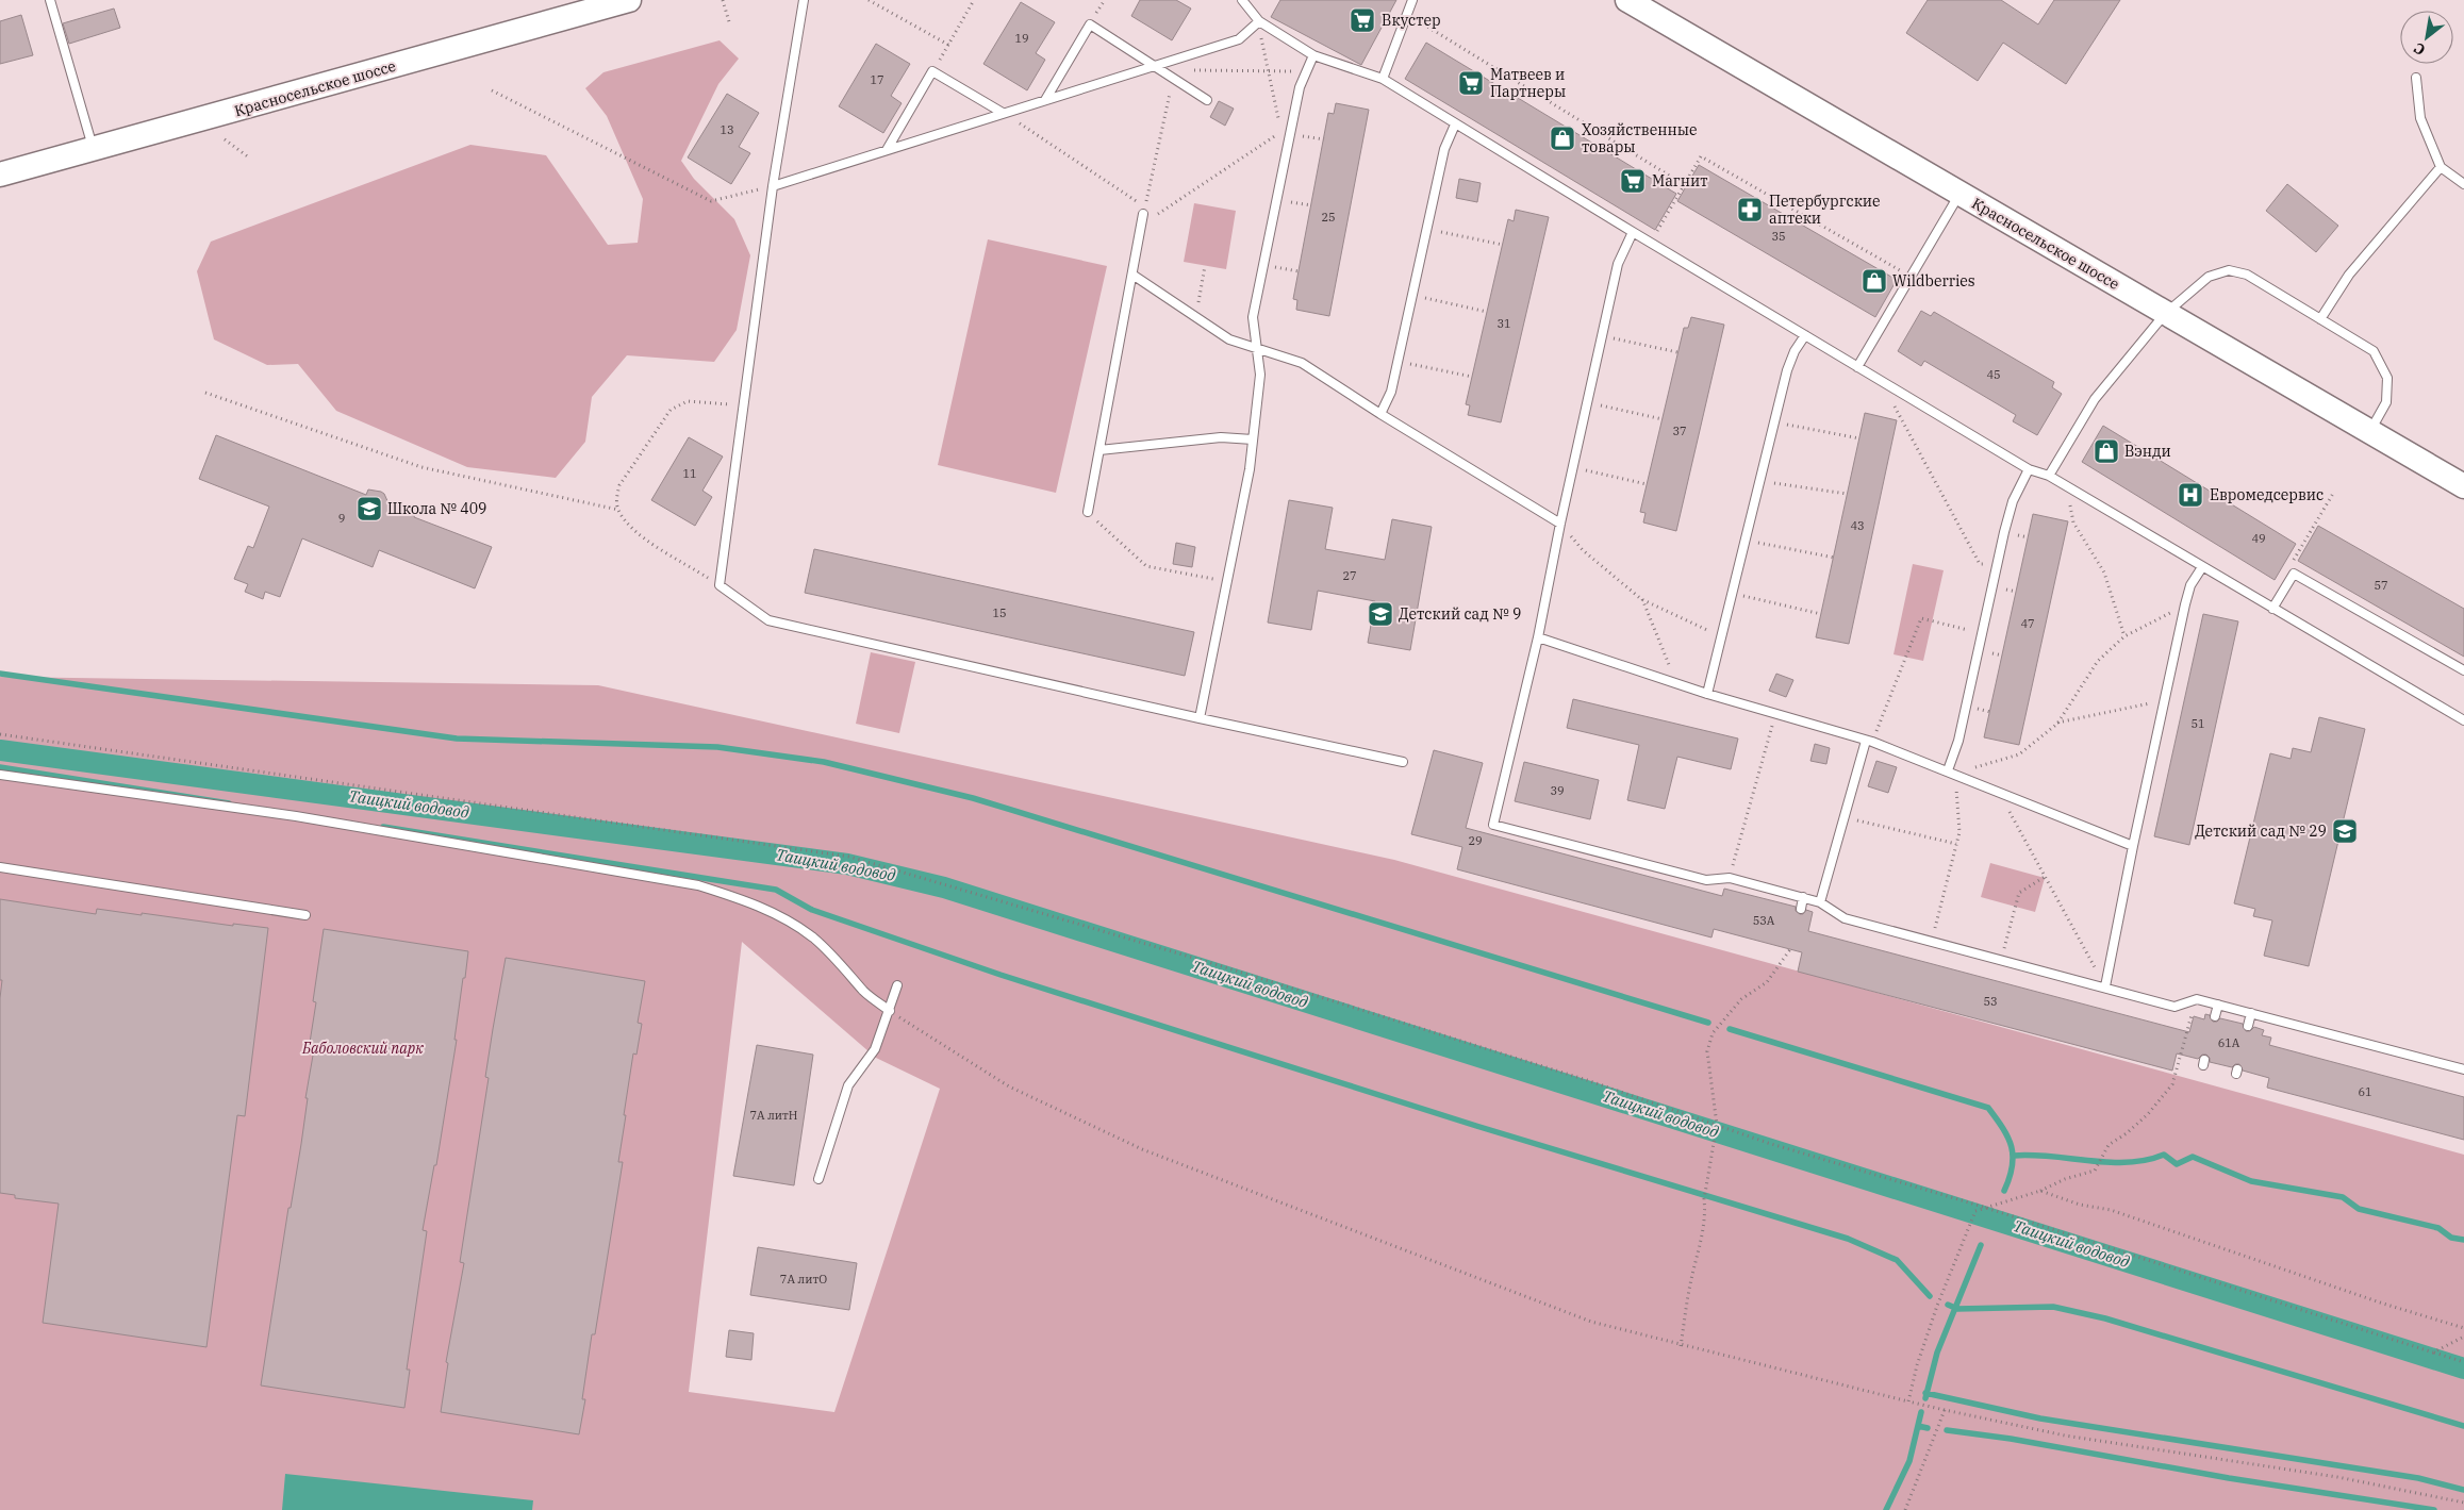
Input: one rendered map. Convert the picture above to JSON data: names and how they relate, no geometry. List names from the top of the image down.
{
  "streets": {
    "main road": ["Красносельское шоссе"]
  },
  "water": ["Таицкий водовод"],
  "parks": ["Баболовский парк"],
  "places": {
    "supermarket": ["Вкустер", "Матвеев и Партнеры", "Магнит"],
    "shop": ["Хозяйственные товары", "Wildberries", "Вэнди"],
    "pharmacy": ["Петербургские аптеки"],
    "hospital": ["Евромедсервис"],
    "school or university": ["Школа № 409", "Детский сад № 9", "Детский сад № 29"]
  },
  "house_numbers": [
    "19",
    "17",
    "13",
    "25",
    "35",
    "31",
    "45",
    "37",
    "11",
    "9",
    "43",
    "49",
    "27",
    "57",
    "15",
    "47",
    "51",
    "39",
    "29",
    "53А",
    "53",
    "61А",
    "61",
    "7А литН",
    "7А литО"
  ],
  "north": "bottom left"
}
